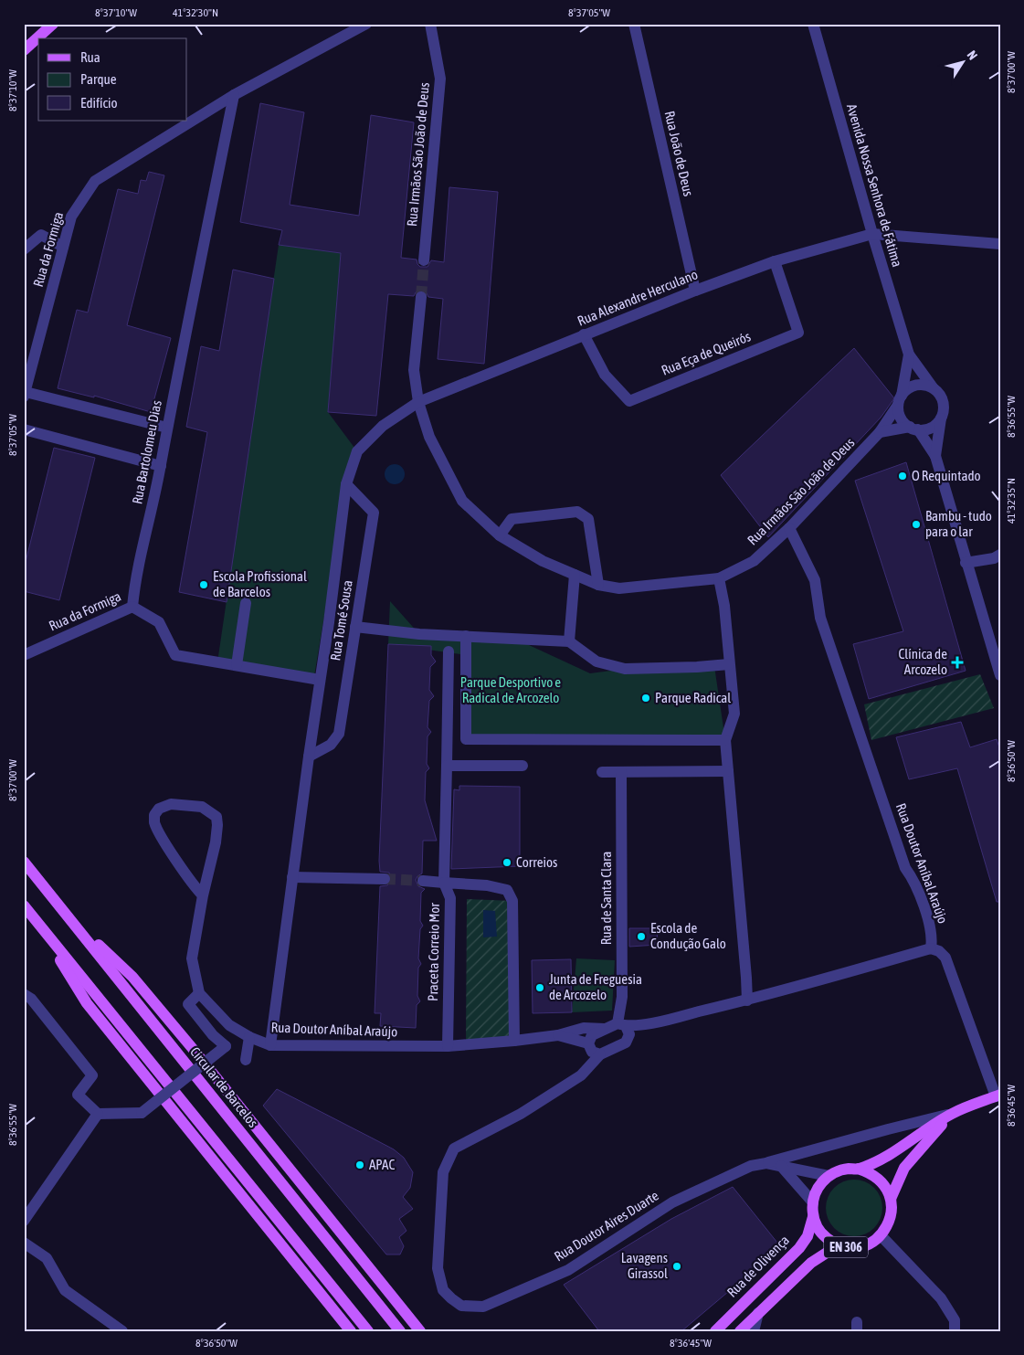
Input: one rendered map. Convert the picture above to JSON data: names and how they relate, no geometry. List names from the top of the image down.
{
  "streets": {
    "main road": ["Circular de Barcelos", "EN 306", "Rua de Olivença"],
    "street": [
      "Rua João de Deus",
      "Rua Irmãos São João de Deus",
      "Avenida Nossa Senhora de Fátima",
      "Rua da Formiga",
      "Rua Alexandre Herculano",
      "Rua Eça de Queirós",
      "Rua Bartolomeu Dias",
      "Rua Tomé Sousa",
      "Rua Doutor Aníbal Araújo",
      "Rua de Santa Clara",
      "Praceta Correio Mor",
      "Rua Doutor Aires Duarte"
    ]
  },
  "crossings": [
    ["Rua João de Deus", "Rua Alexandre Herculano"],
    ["Rua Irmãos São João de Deus", "Avenida Nossa Senhora de Fátima"],
    ["Rua Irmãos São João de Deus", "Rua Alexandre Herculano"],
    ["Rua Irmãos São João de Deus", "Rua Tomé Sousa"],
    ["Rua Irmãos São João de Deus", "Rua Doutor Aníbal Araújo"],
    ["Avenida Nossa Senhora de Fátima", "Rua Alexandre Herculano"],
    ["Rua da Formiga", "Rua Bartolomeu Dias"],
    ["Rua Alexandre Herculano", "Rua Eça de Queirós"],
    ["Rua Alexandre Herculano", "Rua Tomé Sousa"],
    ["Rua Tomé Sousa", "Rua Doutor Aníbal Araújo"],
    ["Rua Doutor Aníbal Araújo", "Rua de Santa Clara"],
    ["Rua Doutor Aníbal Araújo", "Praceta Correio Mor"],
    ["Rua Doutor Aníbal Araújo", "Rua Doutor Aires Duarte"],
    ["Rua Doutor Aires Duarte", "EN 306"],
    ["Rua Doutor Aires Duarte", "Rua de Olivença"],
    ["EN 306", "Rua de Olivença"]
  ],
  "parks": ["Parque Desportivo e Radical de Arcozelo"],
  "places": {
    "other": [
      "O Requintado",
      "Bambu - tudo para o lar",
      "Escola Profissional de Barcelos",
      "Parque Radical",
      "Correios",
      "Escola de Condução Galo",
      "Junta de Freguesia de Arcozelo",
      "APAC",
      "Lavagens Girassol"
    ],
    "health": ["Clínica de Arcozelo"]
  },
  "legend": ["Rua", "Parque", "Edifício"],
  "north": "top right",
  "coordinates": [
    "8°37'10\"W",
    "41°32'30\"N",
    "8°37'05\"W",
    "8°37'00\"W",
    "8°36'55\"W",
    "41°32'35\"N",
    "8°36'50\"W",
    "8°36'45\"W"
  ]
}
